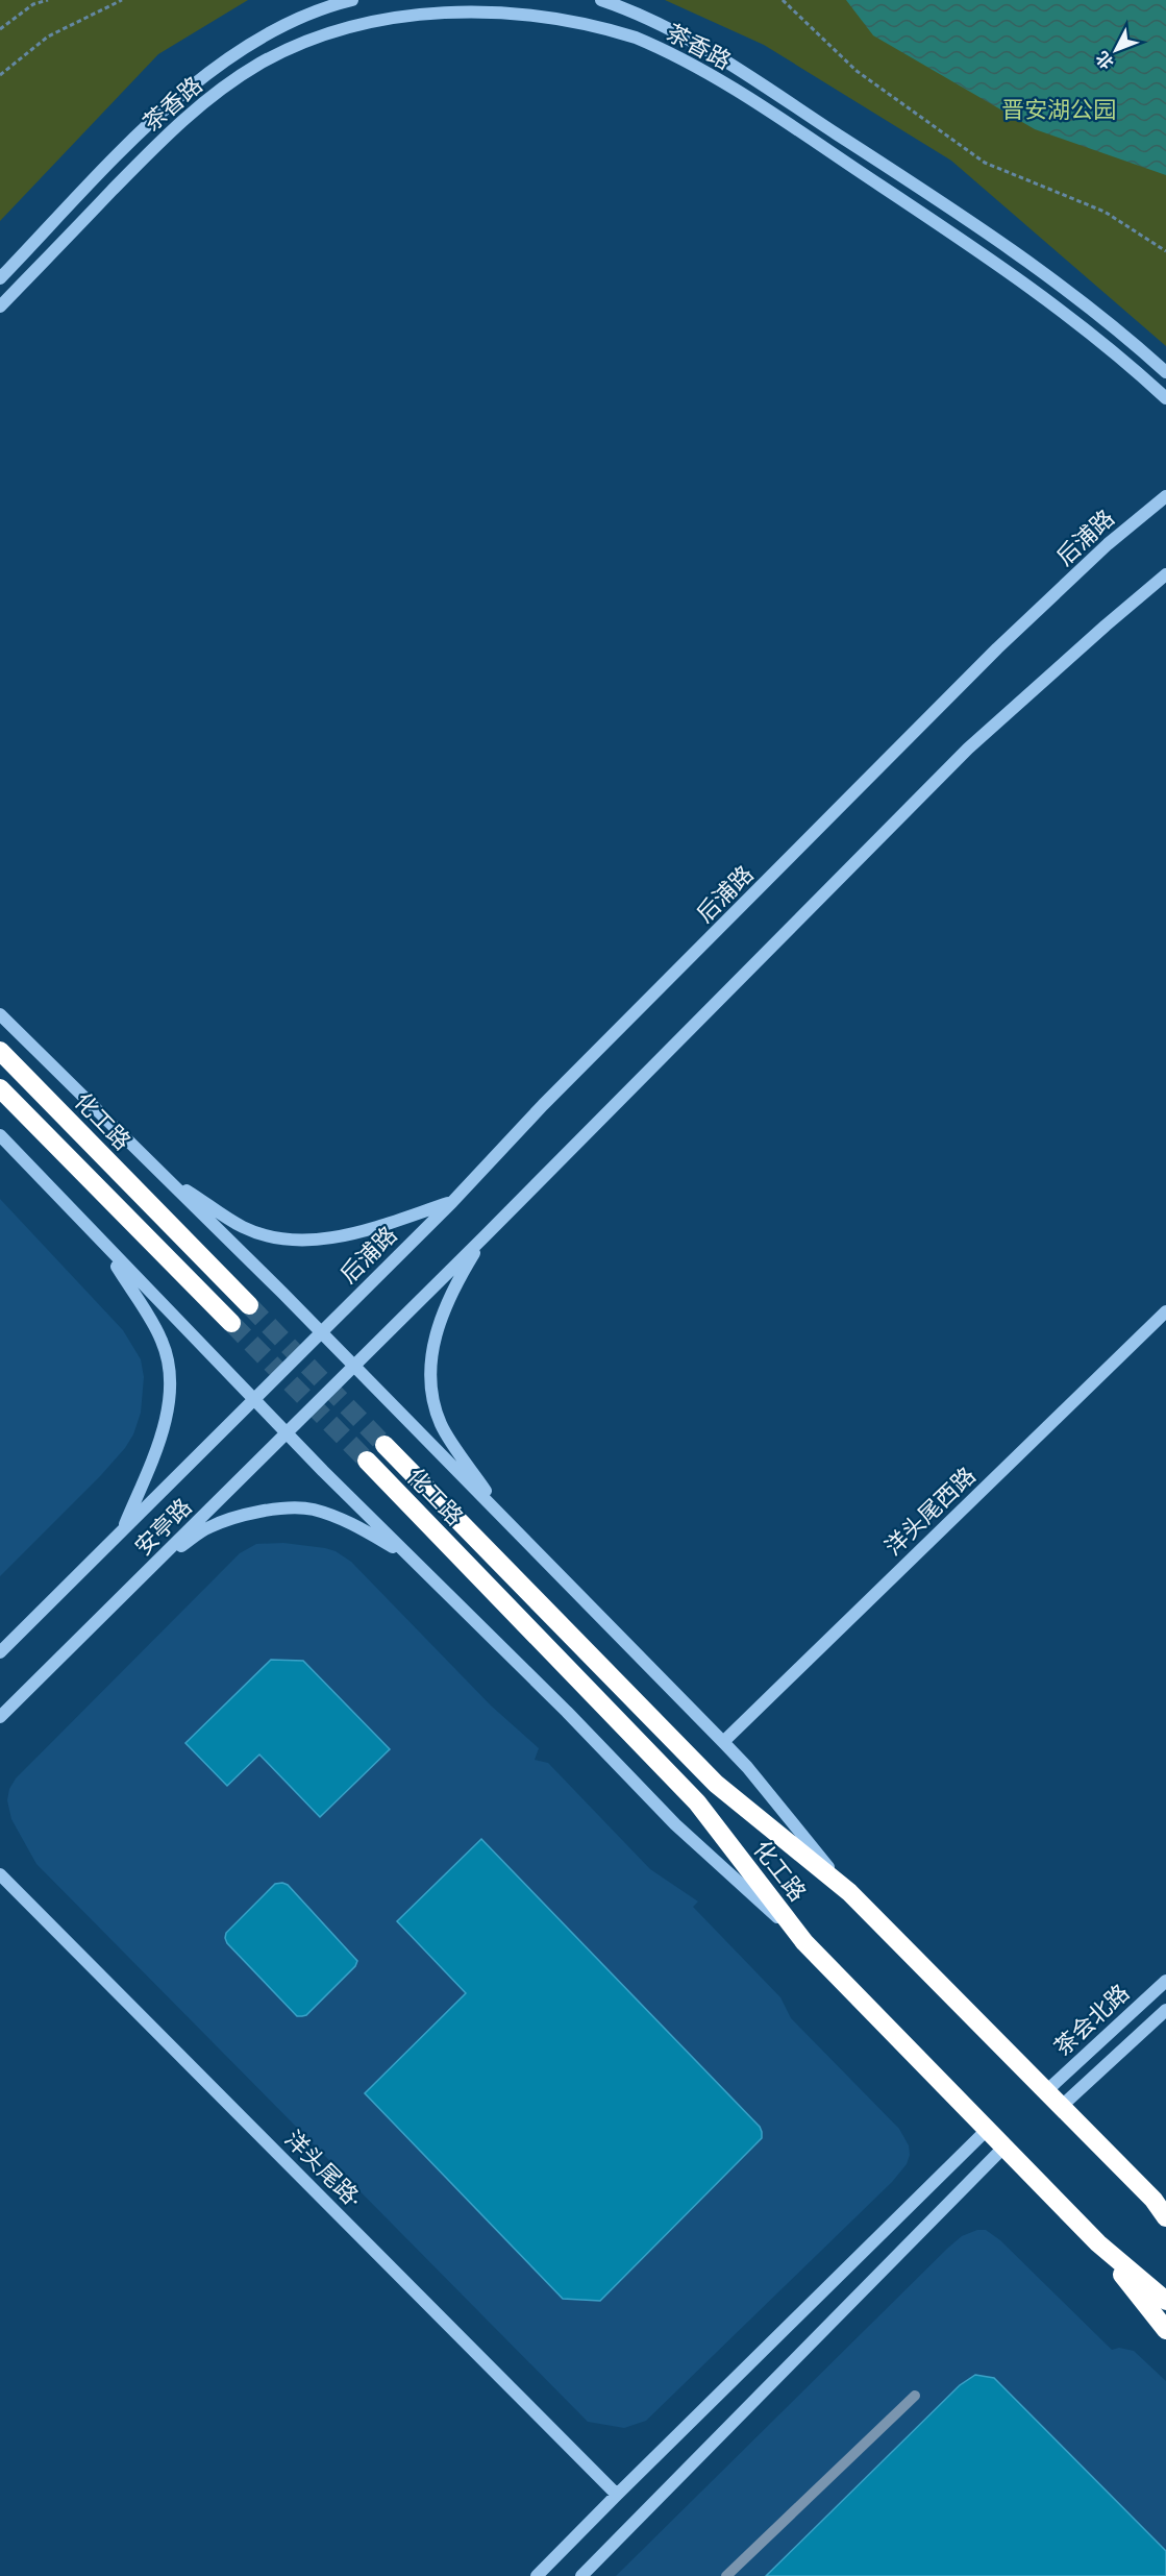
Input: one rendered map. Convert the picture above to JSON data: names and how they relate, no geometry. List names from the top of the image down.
{
  "streets": {
    "highway": ["化工路"],
    "main road": [
      "茶香路",
      "后浦路",
      "洋头尾西路",
      "安亭路",
      "茶会北路",
      "洋头尾路·"
    ]
  },
  "crossings": [
    ["后浦路", "安亭路"],
    ["化工路", "茶会北路"]
  ],
  "parks": ["晋安湖公园"],
  "north": "bottom left"
}
